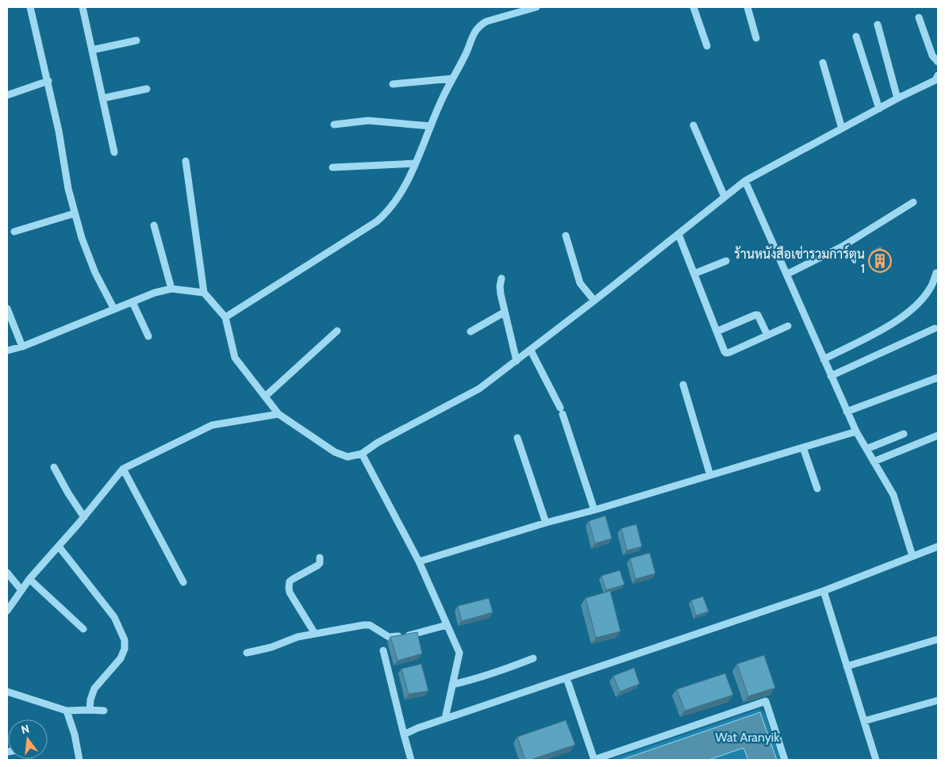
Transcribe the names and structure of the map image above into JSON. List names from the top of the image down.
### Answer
{
  "parks": ["Wat Aranyik"],
  "places": {
    "building": ["ร้านหนังสือเช่ารวมการ์ตูน 1"]
  },
  "north": "top"
}
